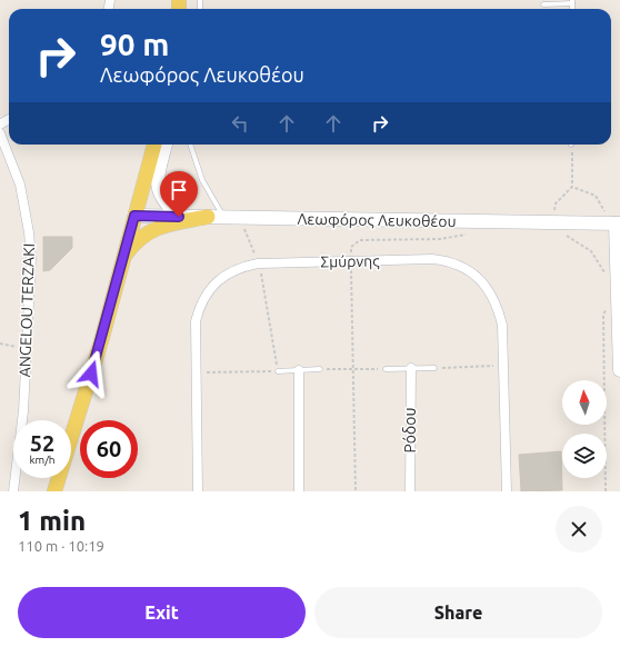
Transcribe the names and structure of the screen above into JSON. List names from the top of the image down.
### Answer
{
  "streets": {
    "main road": ["Λεωφόρος Λευκοθέου"],
    "street": ["Σμύρνης", "ANGELOU TERZAKI", "Ρόδου"]
  },
  "north": "top",
  "page": {
    "turn": ["90 m", "Λεωφόρος Λευκοθέου"],
    "speed": "52 km/h",
    "limit": "60",
    "heading": ["1 min", "110 m · 10:19"],
    "buttons": ["Exit", "Share"]
  }
}
